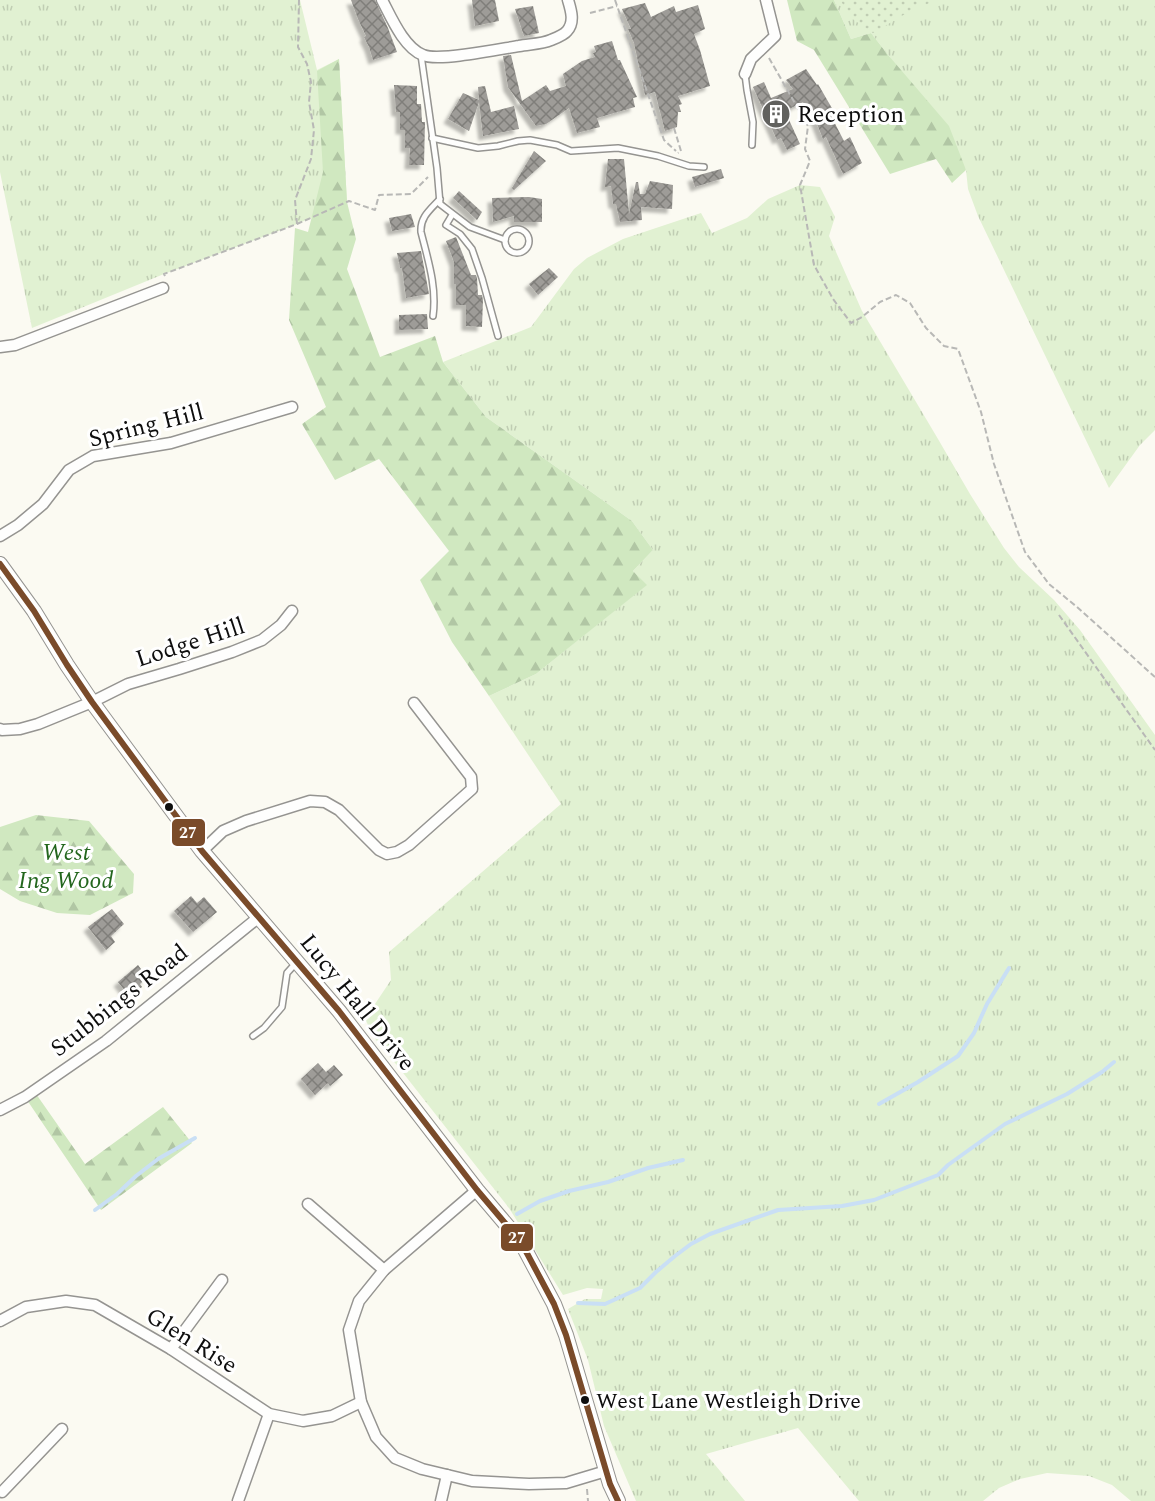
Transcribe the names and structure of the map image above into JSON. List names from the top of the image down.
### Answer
{
  "streets": {
    "street": [
      "Spring Hill",
      "Lodge Hill",
      "Stubbings Road",
      "Lucy Hall Drive",
      "Glen Rise"
    ]
  },
  "crossings": [
    ["Lodge Hill", "Lucy Hall Drive"],
    ["Stubbings Road", "Lucy Hall Drive"]
  ],
  "parks": ["West Ing Wood"],
  "places": {
    "building": ["Reception"],
    "other": ["West Lane Westleigh Drive"]
  },
  "lines": ["transit line 27"]
}
